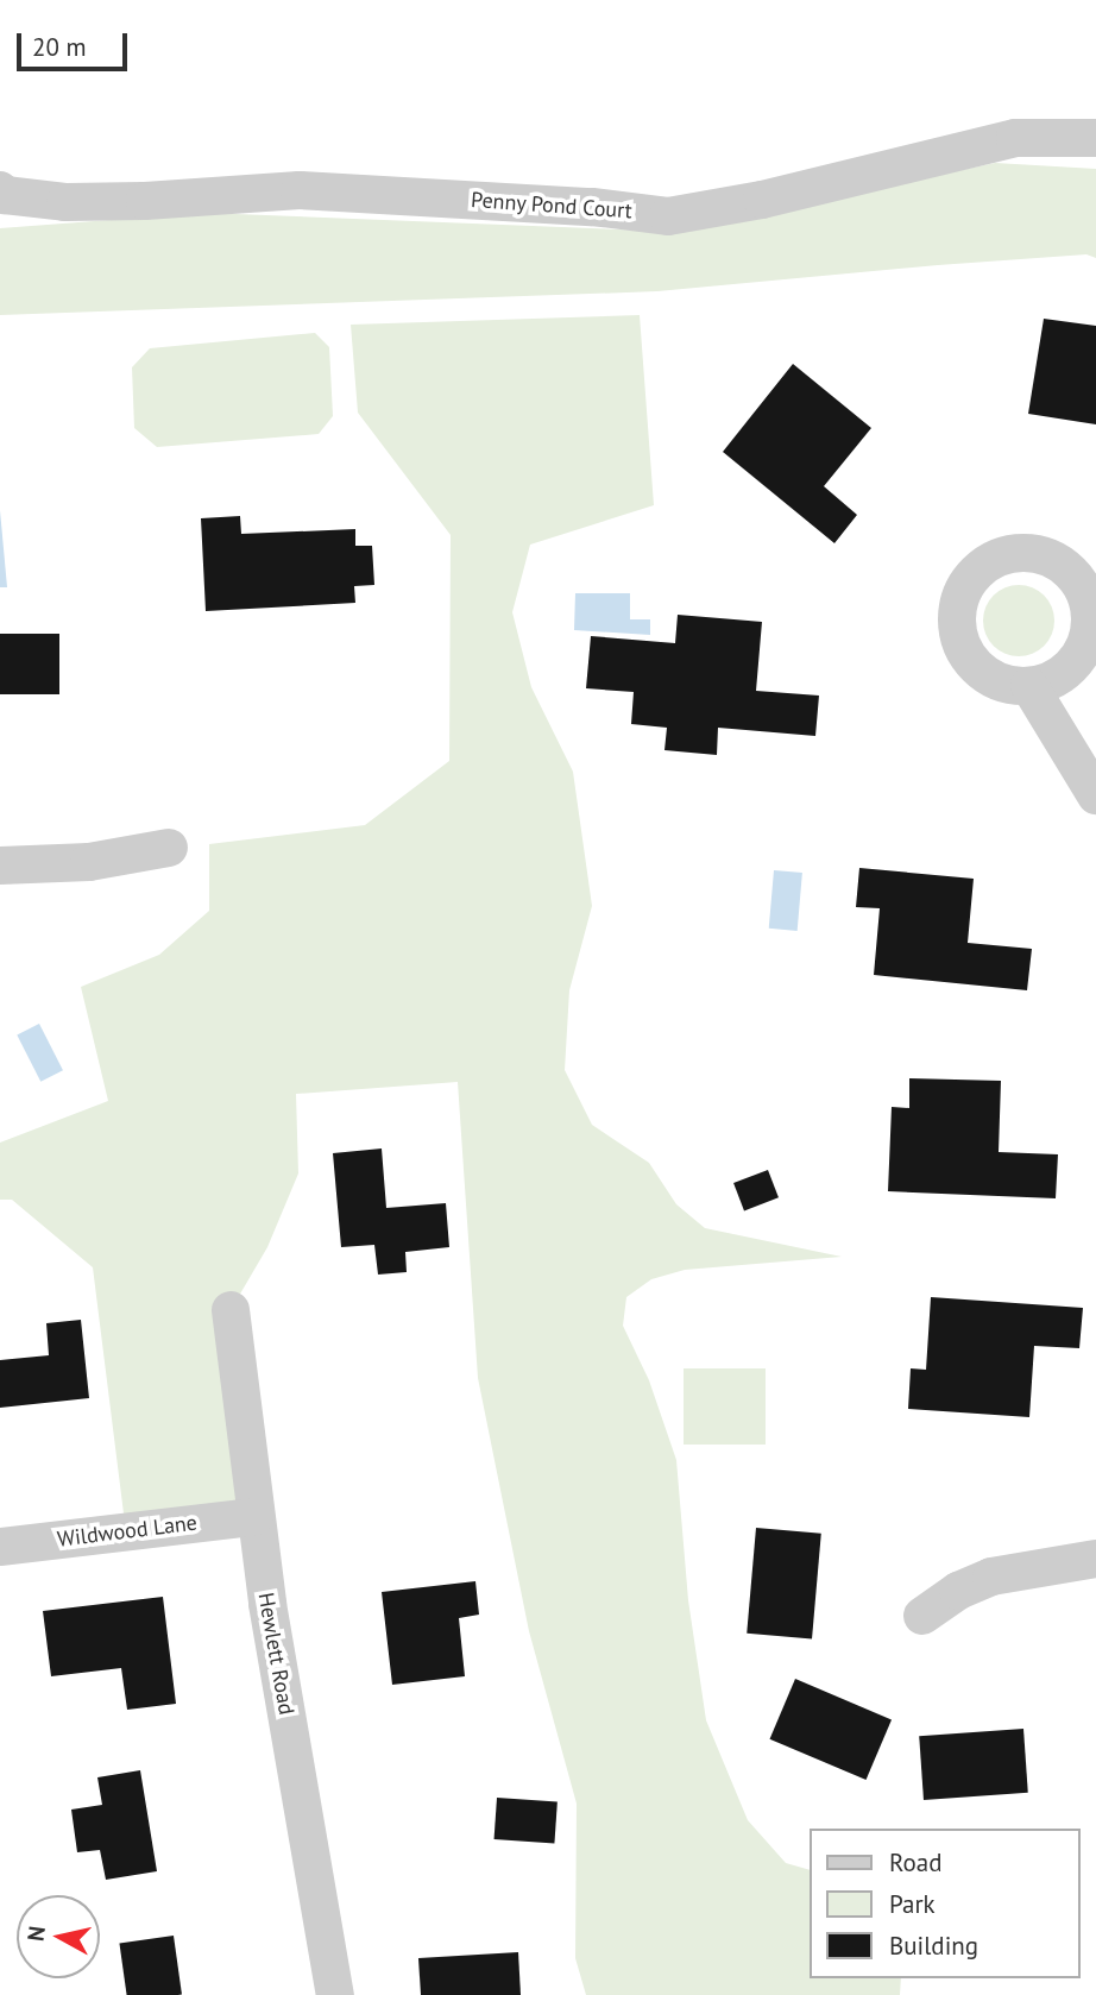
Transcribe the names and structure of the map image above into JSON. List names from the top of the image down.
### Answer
{
  "streets": {
    "street": ["Penny Pond Court", "Wildwood Lane", "Hewlett Road"]
  },
  "crossings": [
    ["Wildwood Lane", "Hewlett Road"]
  ],
  "legend": ["Road", "Park", "Building"],
  "scale_bar": "20 m",
  "north": "left"
}
